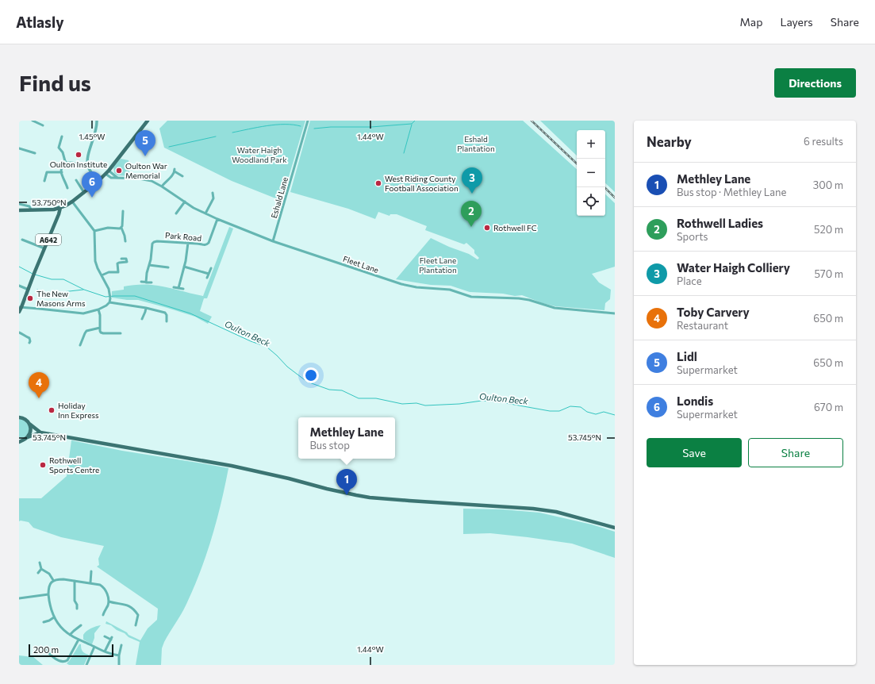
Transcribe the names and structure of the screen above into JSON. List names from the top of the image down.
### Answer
{
  "streets": {
    "main road": ["A642"],
    "street": ["Eshald Lane", "Park Road", "Fleet Lane"]
  },
  "crossings": [
    ["Eshald Lane", "Fleet Lane"],
    ["Park Road", "Fleet Lane"]
  ],
  "water": ["Oulton Beck"],
  "parks": ["Eshald Plantation", "Water Haigh Woodland Park", "Fleet Lane Plantation"],
  "places": [
    "Oulton Institute",
    "Oulton War Memorial",
    "West Riding County Football Association",
    "Rothwell FC",
    "The New Masons Arms",
    "Holiday Inn Express",
    "Rothwell Sports Centre"
  ],
  "scale_bar": "200 m",
  "page": {
    "header": "Atlasly",
    "nav": ["Map", "Layers", "Share"],
    "buttons": [
      "Directions",
      ["Save", "Share"]
    ],
    "title": "Find us",
    "heading": ["Nearby", "6 results"],
    "map_buttons": ["+", "−"],
    "pins": [
      "5",
      "3",
      "6",
      "2",
      "4",
      "1"
    ],
    "list": [
      {
        "mark": "1",
        "name": "Methley Lane",
        "note": "Bus stop · Methley Lane",
        "value": "300 m"
      },
      {
        "mark": "2",
        "name": "Rothwell Ladies",
        "note": "Sports",
        "value": "520 m"
      },
      {
        "mark": "3",
        "name": "Water Haigh Colliery",
        "note": "Place",
        "value": "570 m"
      },
      {
        "mark": "4",
        "name": "Toby Carvery",
        "note": "Restaurant",
        "value": "650 m"
      },
      {
        "mark": "5",
        "name": "Lidl",
        "note": "Supermarket",
        "value": "650 m"
      },
      {
        "mark": "6",
        "name": "Londis",
        "note": "Supermarket",
        "value": "670 m"
      }
    ],
    "popup": ["Methley Lane", "Bus stop"],
    "scale": "200 m"
  },
  "coordinates": [
    "1.45°W",
    "1.44°W",
    "53.750°N",
    "53.745°N"
  ]
}
